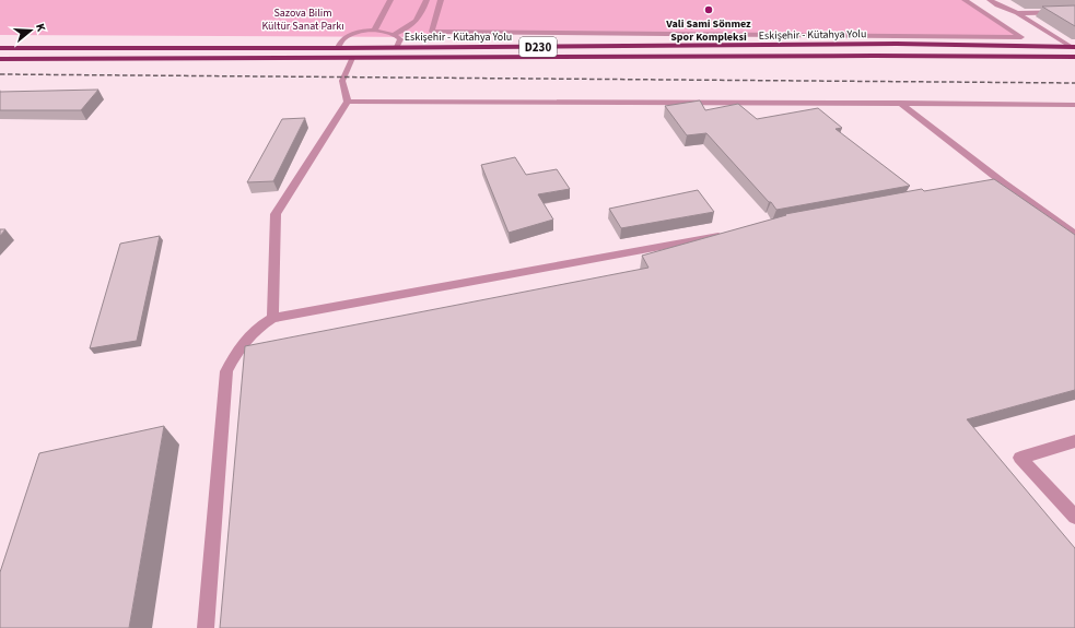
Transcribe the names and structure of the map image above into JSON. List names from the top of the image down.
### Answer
{
  "streets": {
    "highway": ["Eskişehir - Kütahya Yolu", "D230"]
  },
  "parks": ["Sazova Bilim Kültür Sanat Parkı"],
  "places": ["Vali Sami Sönmez Spor Kompleksi"],
  "north": "right"
}
